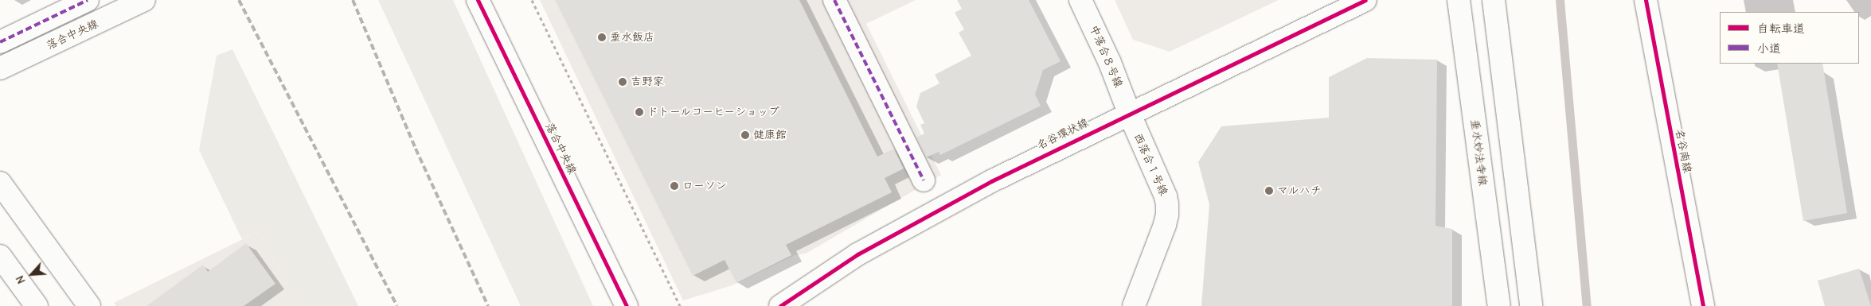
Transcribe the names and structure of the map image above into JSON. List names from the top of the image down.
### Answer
{
  "streets": {
    "street": [
      "落合中央線",
      "中落合８号線",
      "名谷環状線",
      "名谷南線",
      "垂水妙法寺線",
      "西落合１号線"
    ]
  },
  "crossings": [
    ["中落合８号線", "名谷環状線"],
    ["中落合８号線", "西落合１号線"],
    ["名谷環状線", "西落合１号線"]
  ],
  "places": [
    "垂水飯店",
    "吉野家",
    "ドトールコーヒーショップ",
    "健康館",
    "ローソン",
    "マルハチ"
  ],
  "legend": ["自転車道", "小道"],
  "north": "bottom left"
}
